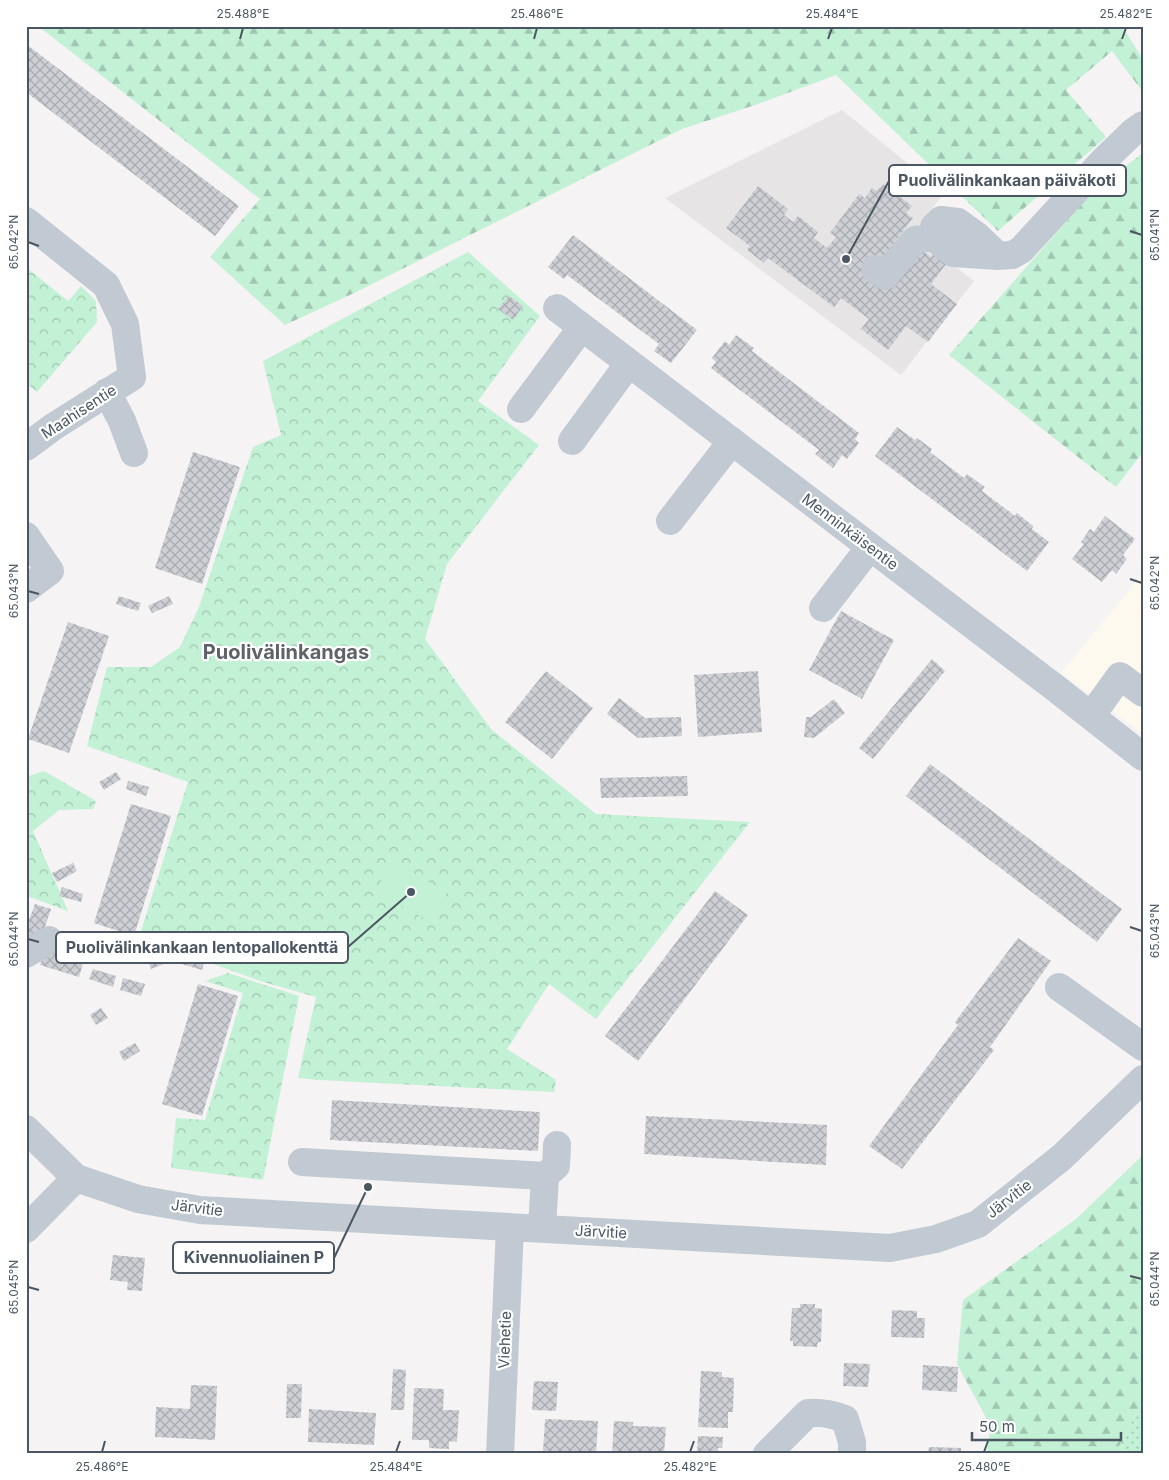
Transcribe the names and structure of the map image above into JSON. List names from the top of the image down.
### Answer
{
  "streets": {
    "street": [
      "Maahisentie",
      "Menninkäisentie",
      "Järvitie",
      "Viehetie"
    ]
  },
  "crossings": [
    ["Järvitie", "Viehetie"]
  ],
  "districts": ["Puolivälinkangas"],
  "places": ["Puolivälinkankaan päiväkoti", "Puolivälinkankaan lentopallokenttä", "Kivennuoliainen P"],
  "scale_bar": "50 m",
  "coordinates": [
    "25.488°E",
    "25.486°E",
    "25.484°E",
    "25.482°E",
    "65.041°N",
    "65.042°N",
    "65.043°N",
    "65.044°N",
    "65.045°N",
    "25.480°E"
  ]
}
